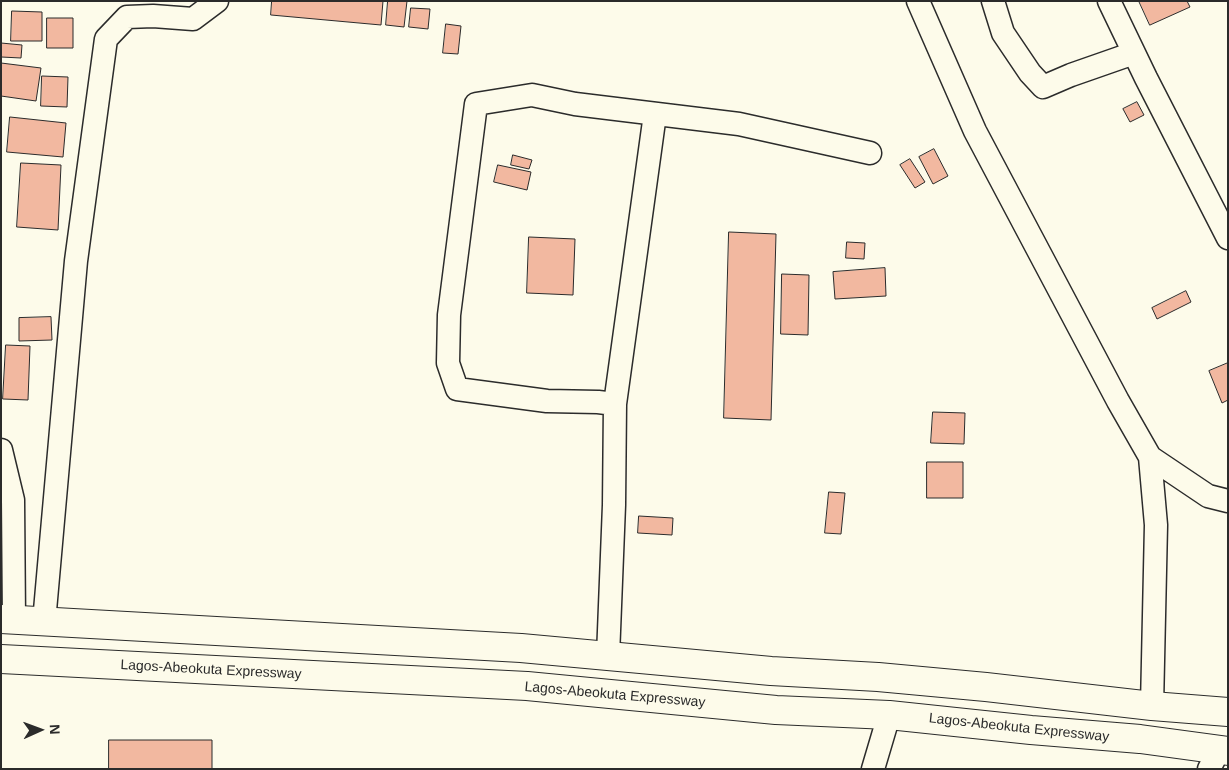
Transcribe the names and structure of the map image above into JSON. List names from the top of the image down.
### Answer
{
  "streets": {
    "highway": ["Lagos-Abeokuta Expressway"]
  },
  "north": "right"
}
